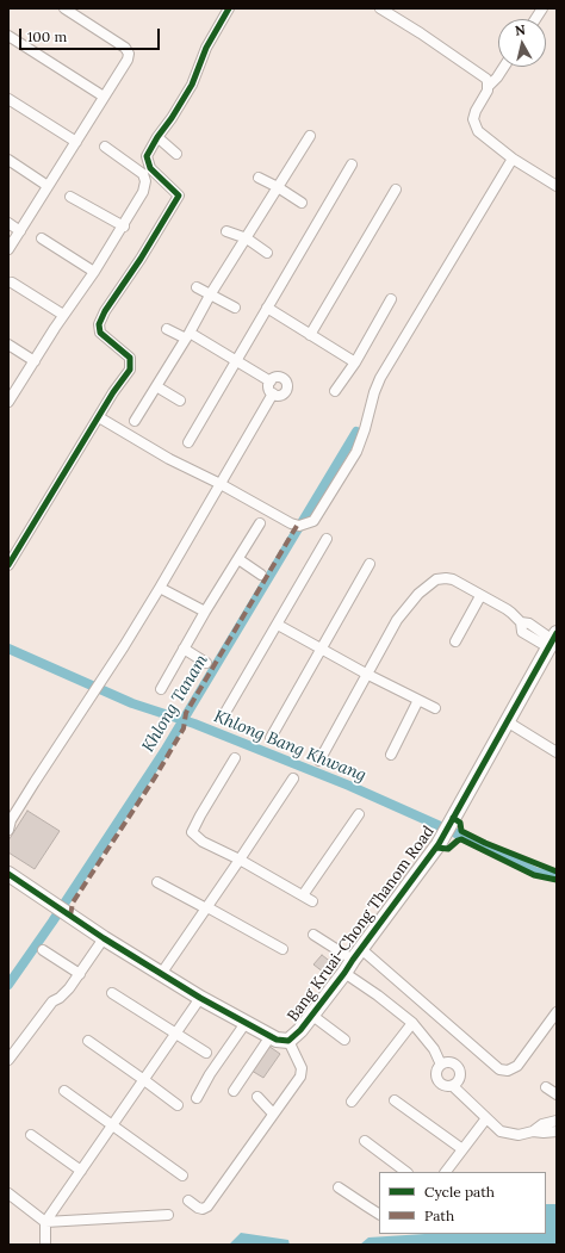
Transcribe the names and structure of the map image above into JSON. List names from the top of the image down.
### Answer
{
  "streets": {
    "street": ["Bang Kruai-Chong Thanom Road"]
  },
  "water": ["Khlong Tanam", "Khlong Bang Khwang"],
  "legend": ["Cycle path", "Path"],
  "scale_bar": "100 m",
  "north": "top"
}
